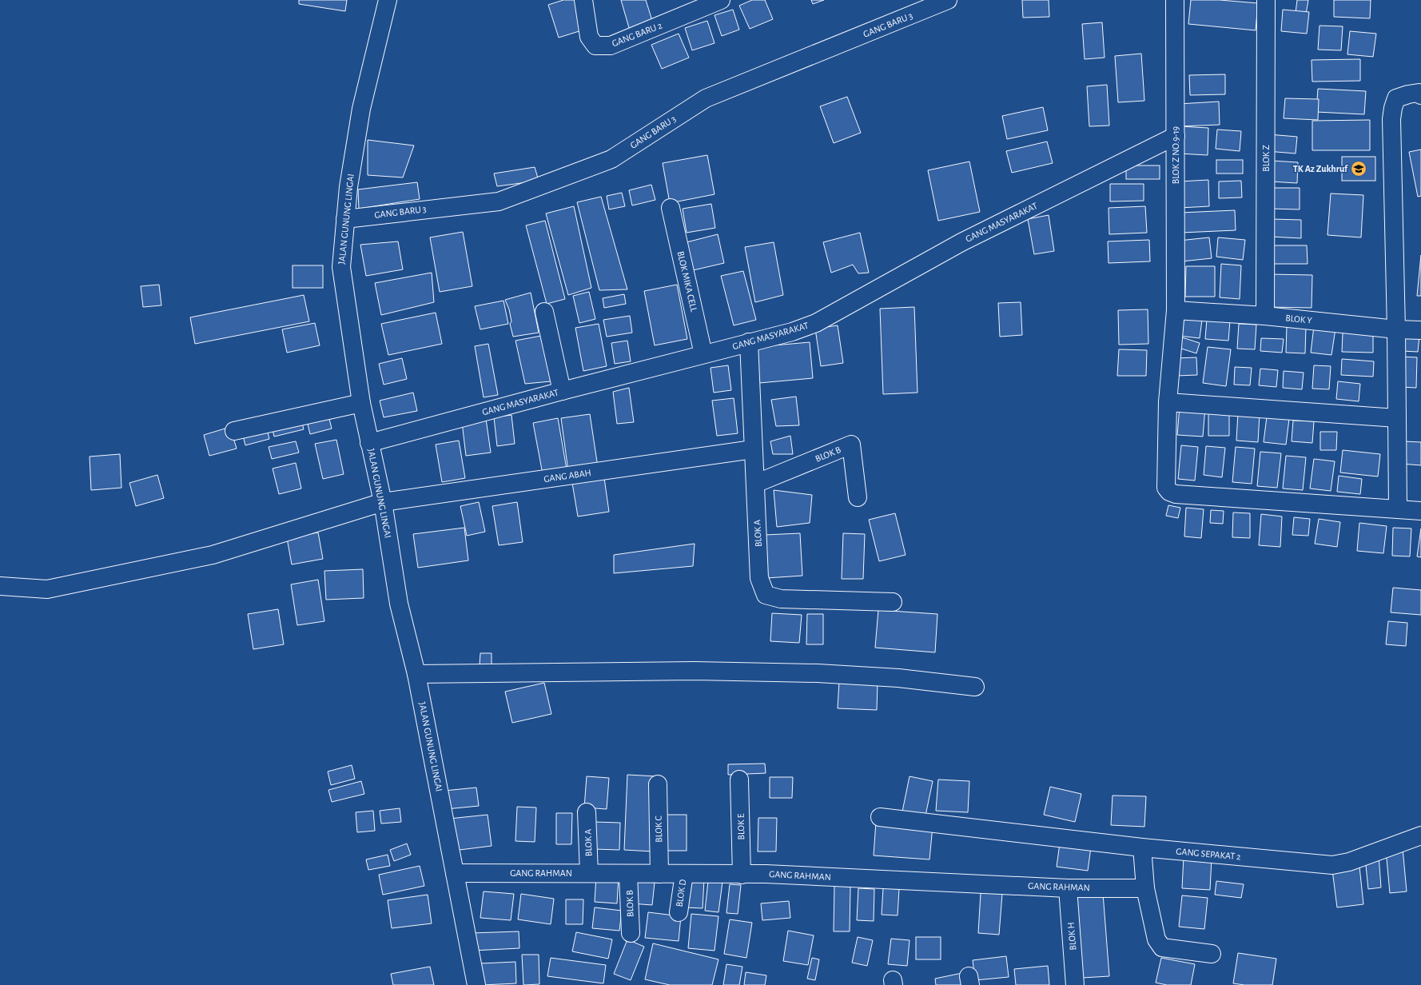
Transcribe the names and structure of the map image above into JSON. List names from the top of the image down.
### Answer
{
  "streets": {
    "street": [
      "GANG BARU 3",
      "GANG BARU 2",
      "BLOK Z NO.9-19",
      "BLOK Z",
      "JALAN GUNUNG LINGAI",
      "GANG MASYARAKAT",
      "BLOK MIKA CELL",
      "BLOK Y",
      "BLOK B",
      "GANG ABAH",
      "BLOK A",
      "BLOK E",
      "BLOK C",
      "GANG SEPAKAT 2",
      "GANG RAHMAN",
      "BLOK D",
      "BLOK H"
    ]
  },
  "crossings": [
    ["GANG BARU 3", "JALAN GUNUNG LINGAI"],
    ["BLOK Z NO.9-19", "GANG MASYARAKAT"],
    ["BLOK Z NO.9-19", "BLOK Y"],
    ["BLOK Z", "BLOK Y"],
    ["JALAN GUNUNG LINGAI", "GANG MASYARAKAT"],
    ["JALAN GUNUNG LINGAI", "GANG ABAH"],
    ["JALAN GUNUNG LINGAI", "GANG RAHMAN"],
    ["GANG MASYARAKAT", "BLOK MIKA CELL"],
    ["GANG MASYARAKAT", "BLOK A"],
    ["BLOK B", "BLOK A"],
    ["BLOK B", "GANG RAHMAN"],
    ["GANG ABAH", "BLOK A"],
    ["BLOK A", "GANG RAHMAN"],
    ["BLOK E", "GANG RAHMAN"],
    ["BLOK C", "GANG RAHMAN"],
    ["GANG RAHMAN", "BLOK D"],
    ["GANG RAHMAN", "BLOK H"]
  ],
  "places": {
    "school or university": ["TK Az Zukhruf"]
  }
}
